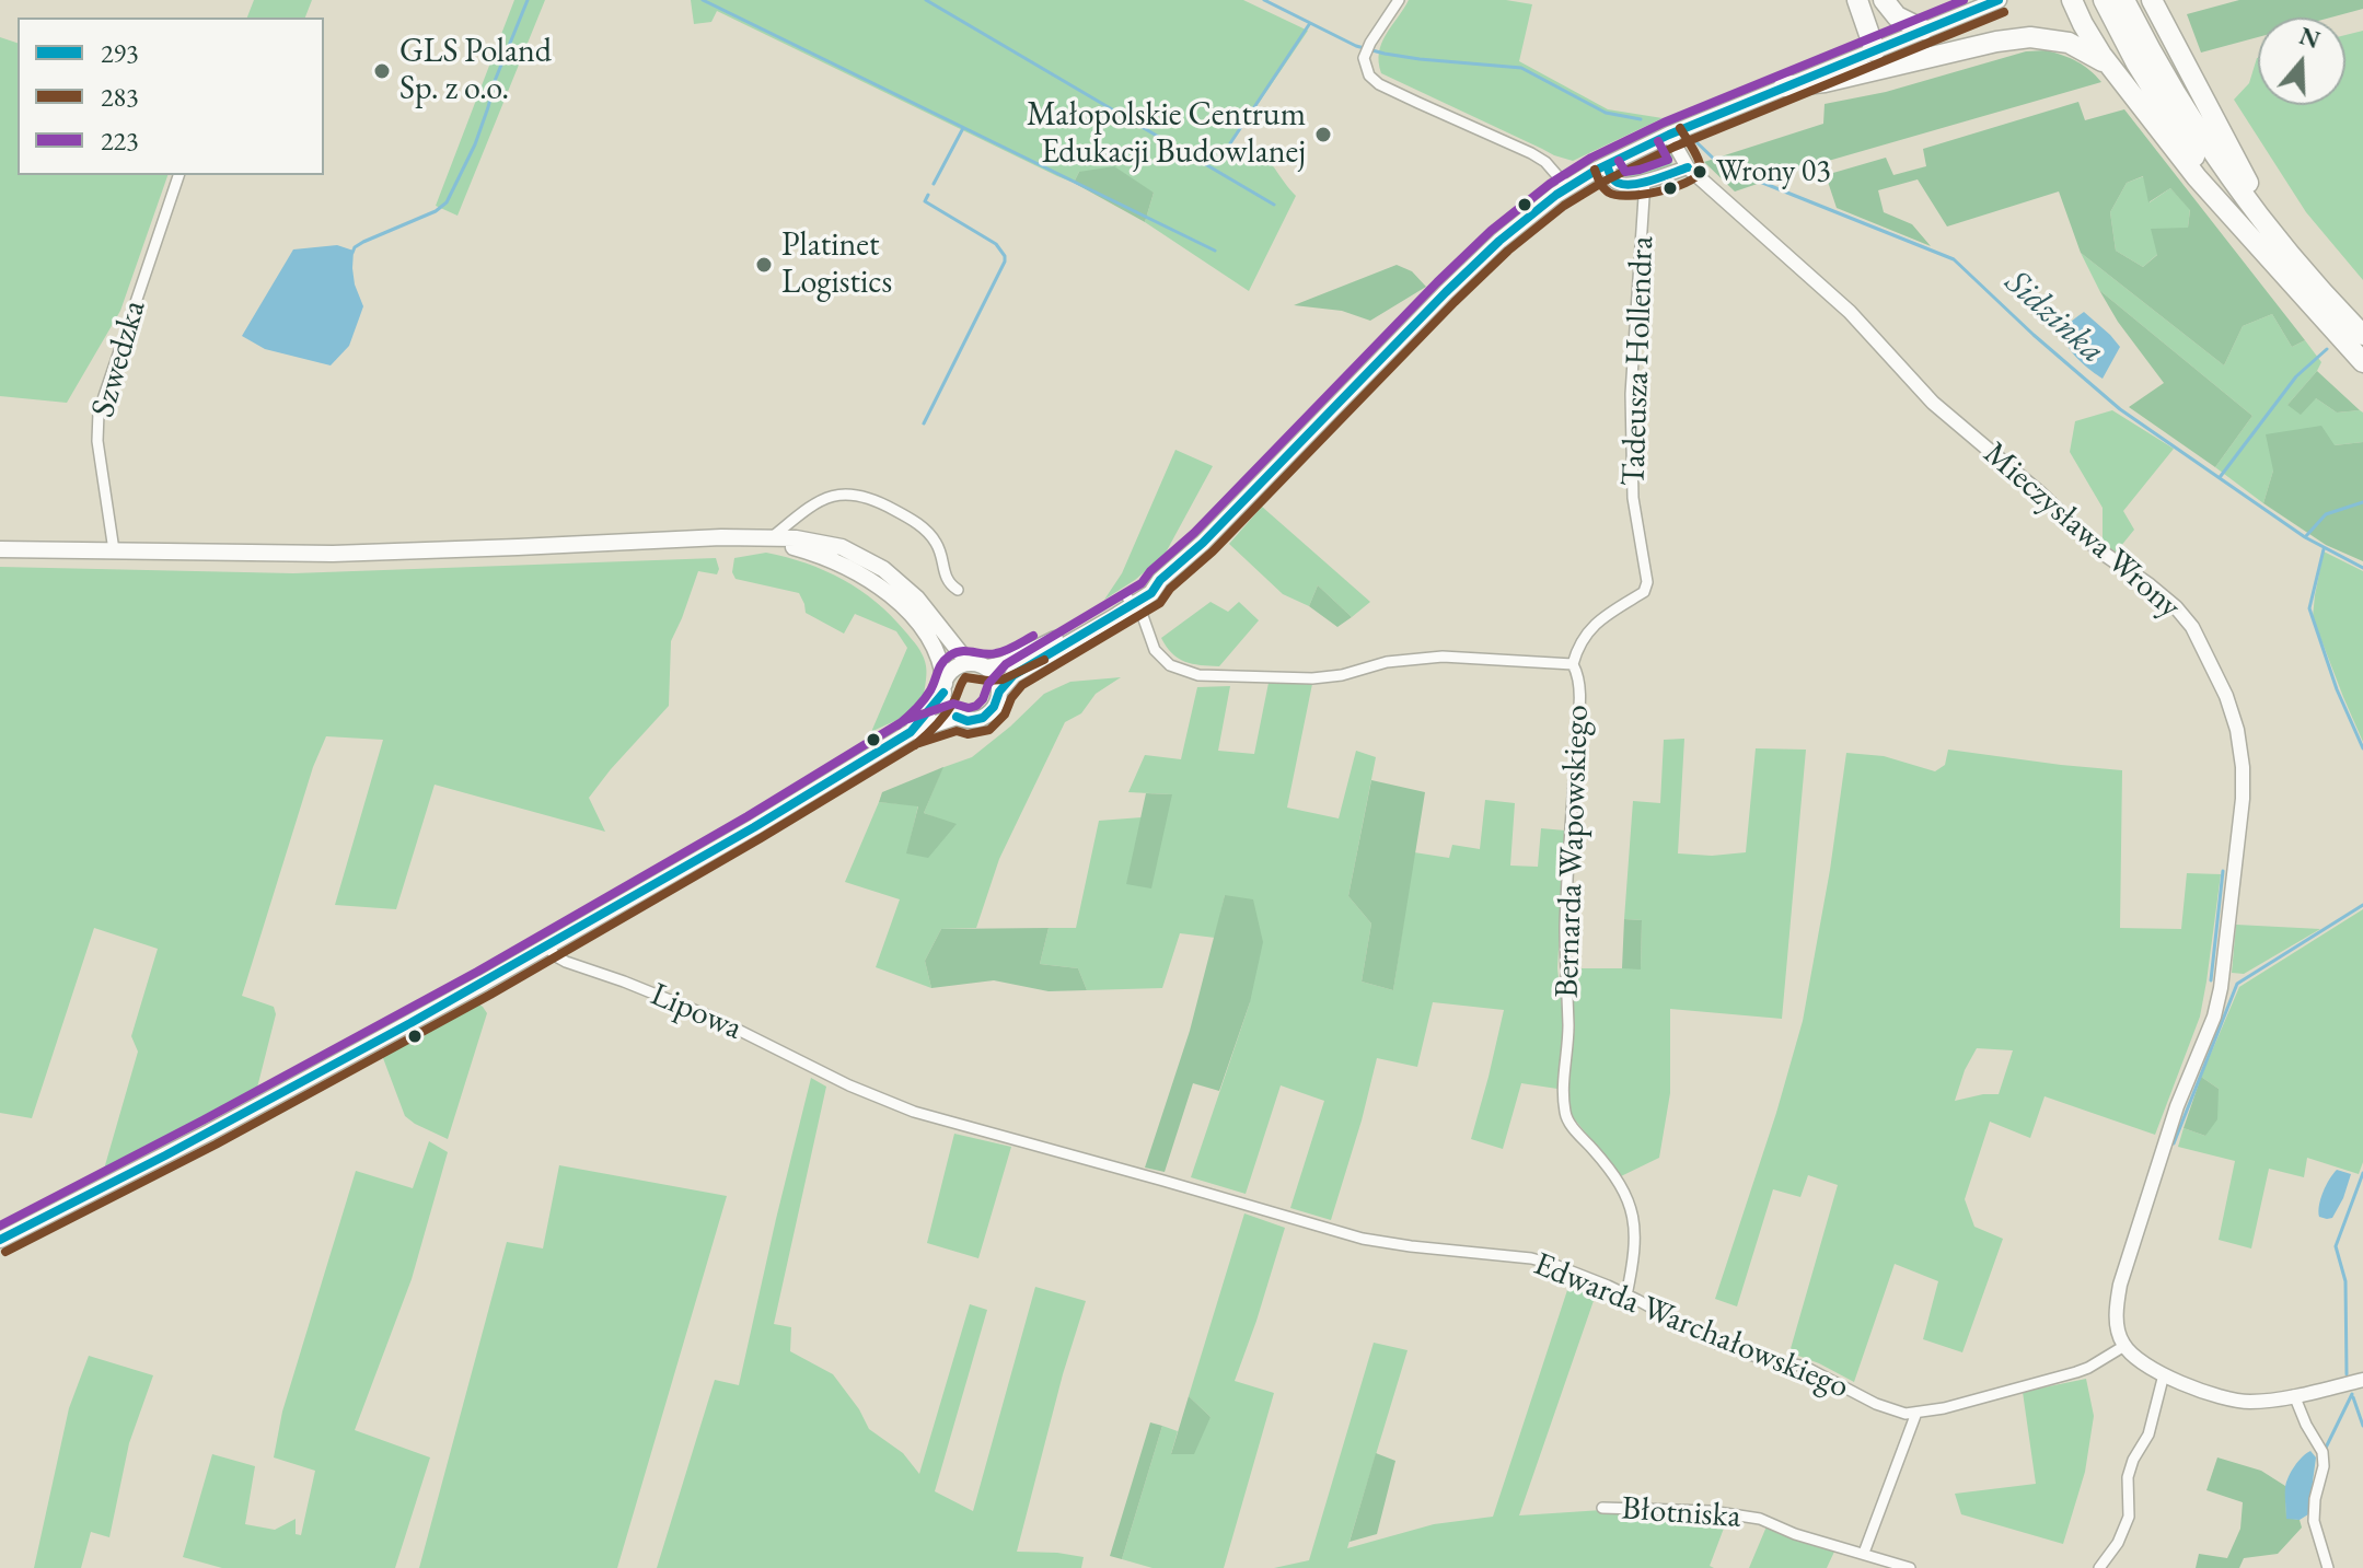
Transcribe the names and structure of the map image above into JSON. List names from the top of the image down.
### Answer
{
  "streets": {
    "street": [
      "Szwedzka",
      "Tadeusza Hollendra",
      "Mieczysława Wrony",
      "Bernarda Wapowskiego",
      "Lipowa",
      "Edwarda Warchałowskiego",
      "Błotniska"
    ]
  },
  "crossings": [
    ["Tadeusza Hollendra", "Bernarda Wapowskiego"],
    ["Mieczysława Wrony", "Edwarda Warchałowskiego"],
    ["Bernarda Wapowskiego", "Edwarda Warchałowskiego"],
    ["Lipowa", "Edwarda Warchałowskiego"]
  ],
  "water": ["Sidzinka"],
  "places": [
    "GLS Poland Sp. z o.o.",
    "Małopolskie Centrum Edukacji Budowlanej",
    "Wrony 03",
    "Platinet Logistics"
  ],
  "lines": ["transit line 293", "transit line 223", "transit line 283"],
  "legend": ["293", "283", "223"],
  "north": "top"
}
